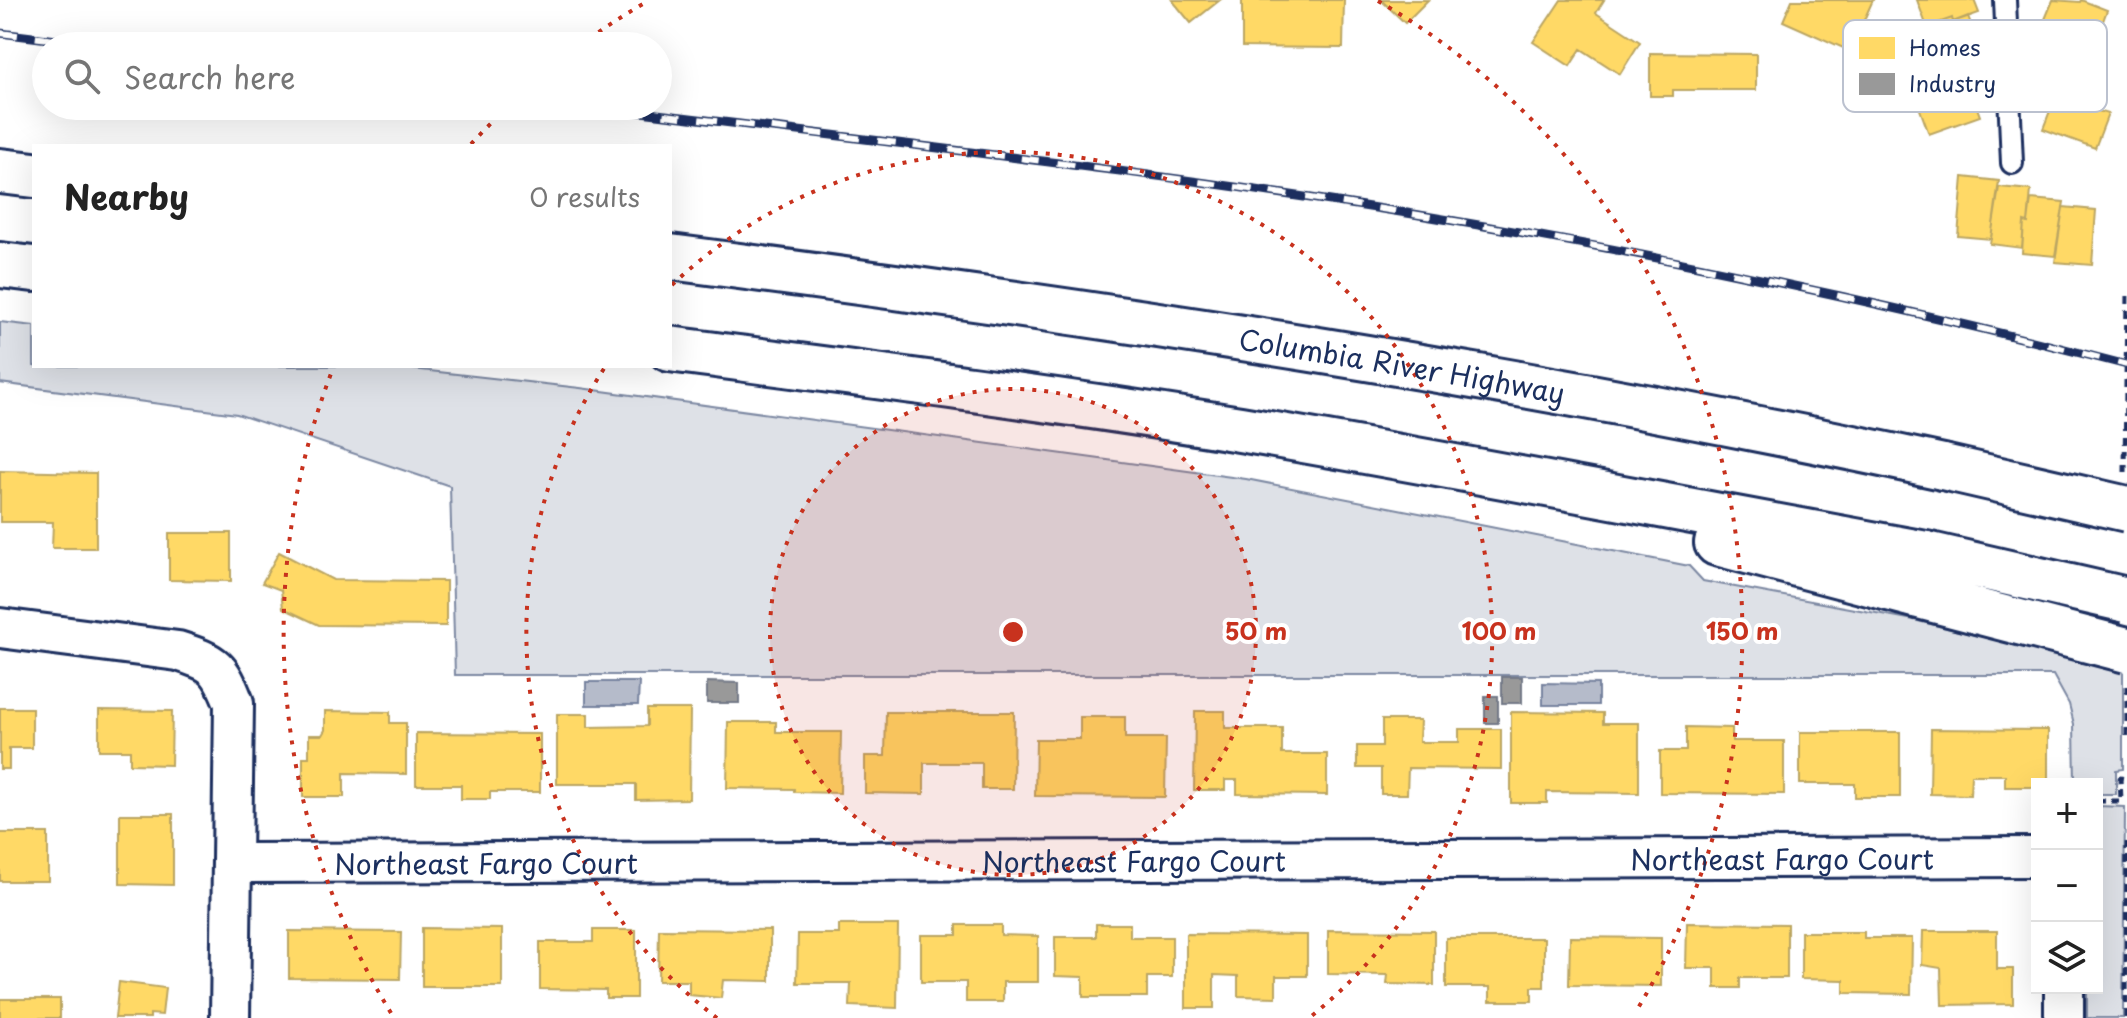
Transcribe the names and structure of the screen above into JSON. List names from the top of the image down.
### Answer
{
  "streets": {
    "highway": ["Columbia River Highway"],
    "street": ["Northeast Fargo Court"]
  },
  "legend": ["Homes", "Industry"],
  "page": {
    "search": "Search here",
    "heading": ["Nearby", "0 results"],
    "map_buttons": ["+", "−"]
  },
  "rings": ["50 m", "100 m", "150 m"]
}
